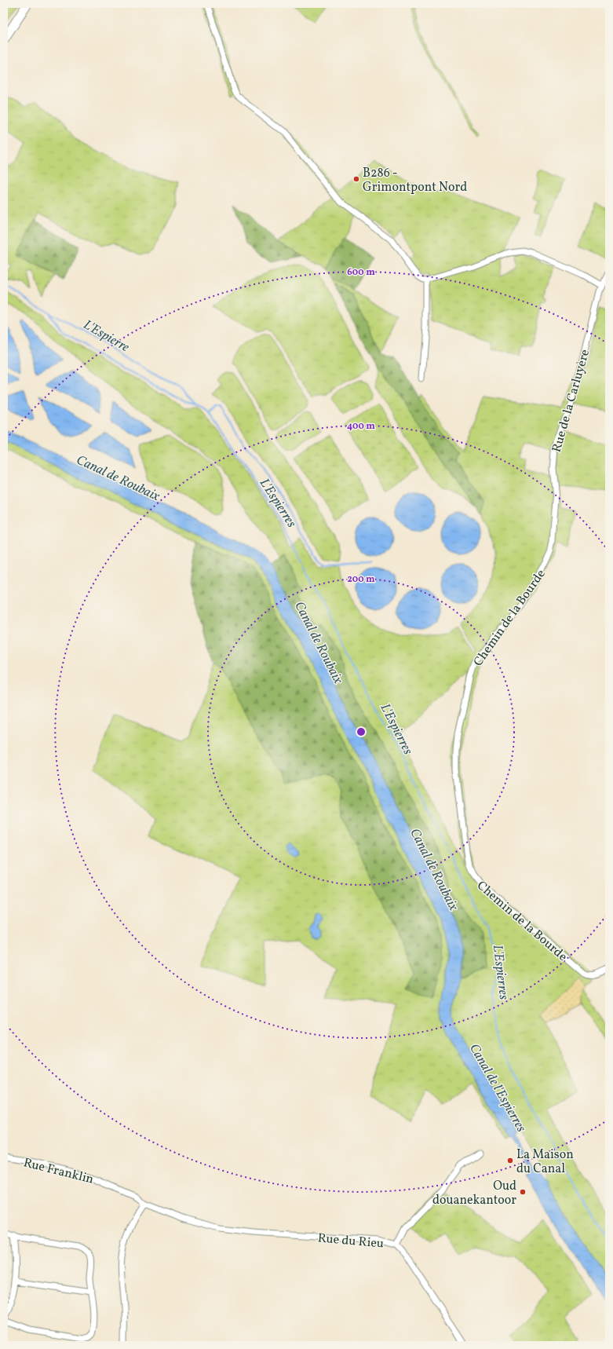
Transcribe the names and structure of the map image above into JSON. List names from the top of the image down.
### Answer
{
  "streets": {
    "street": [
      "Rue de la Carluyère",
      "Chemin de la Bourde",
      "Rue Franklin",
      "Rue du Rieu"
    ]
  },
  "crossings": [
    ["Rue de la Carluyère", "Chemin de la Bourde"],
    ["Rue Franklin", "Rue du Rieu"]
  ],
  "water": [
    "L'Espierre",
    "Canal de Roubaix",
    "L'Espierres",
    "Canal de l'Espierres"
  ],
  "places": ["B286 - Grimontpont Nord", "La Maison du Canal", "Oud douanekantoor"],
  "rings": ["600 m", "400 m", "200 m"]
}
